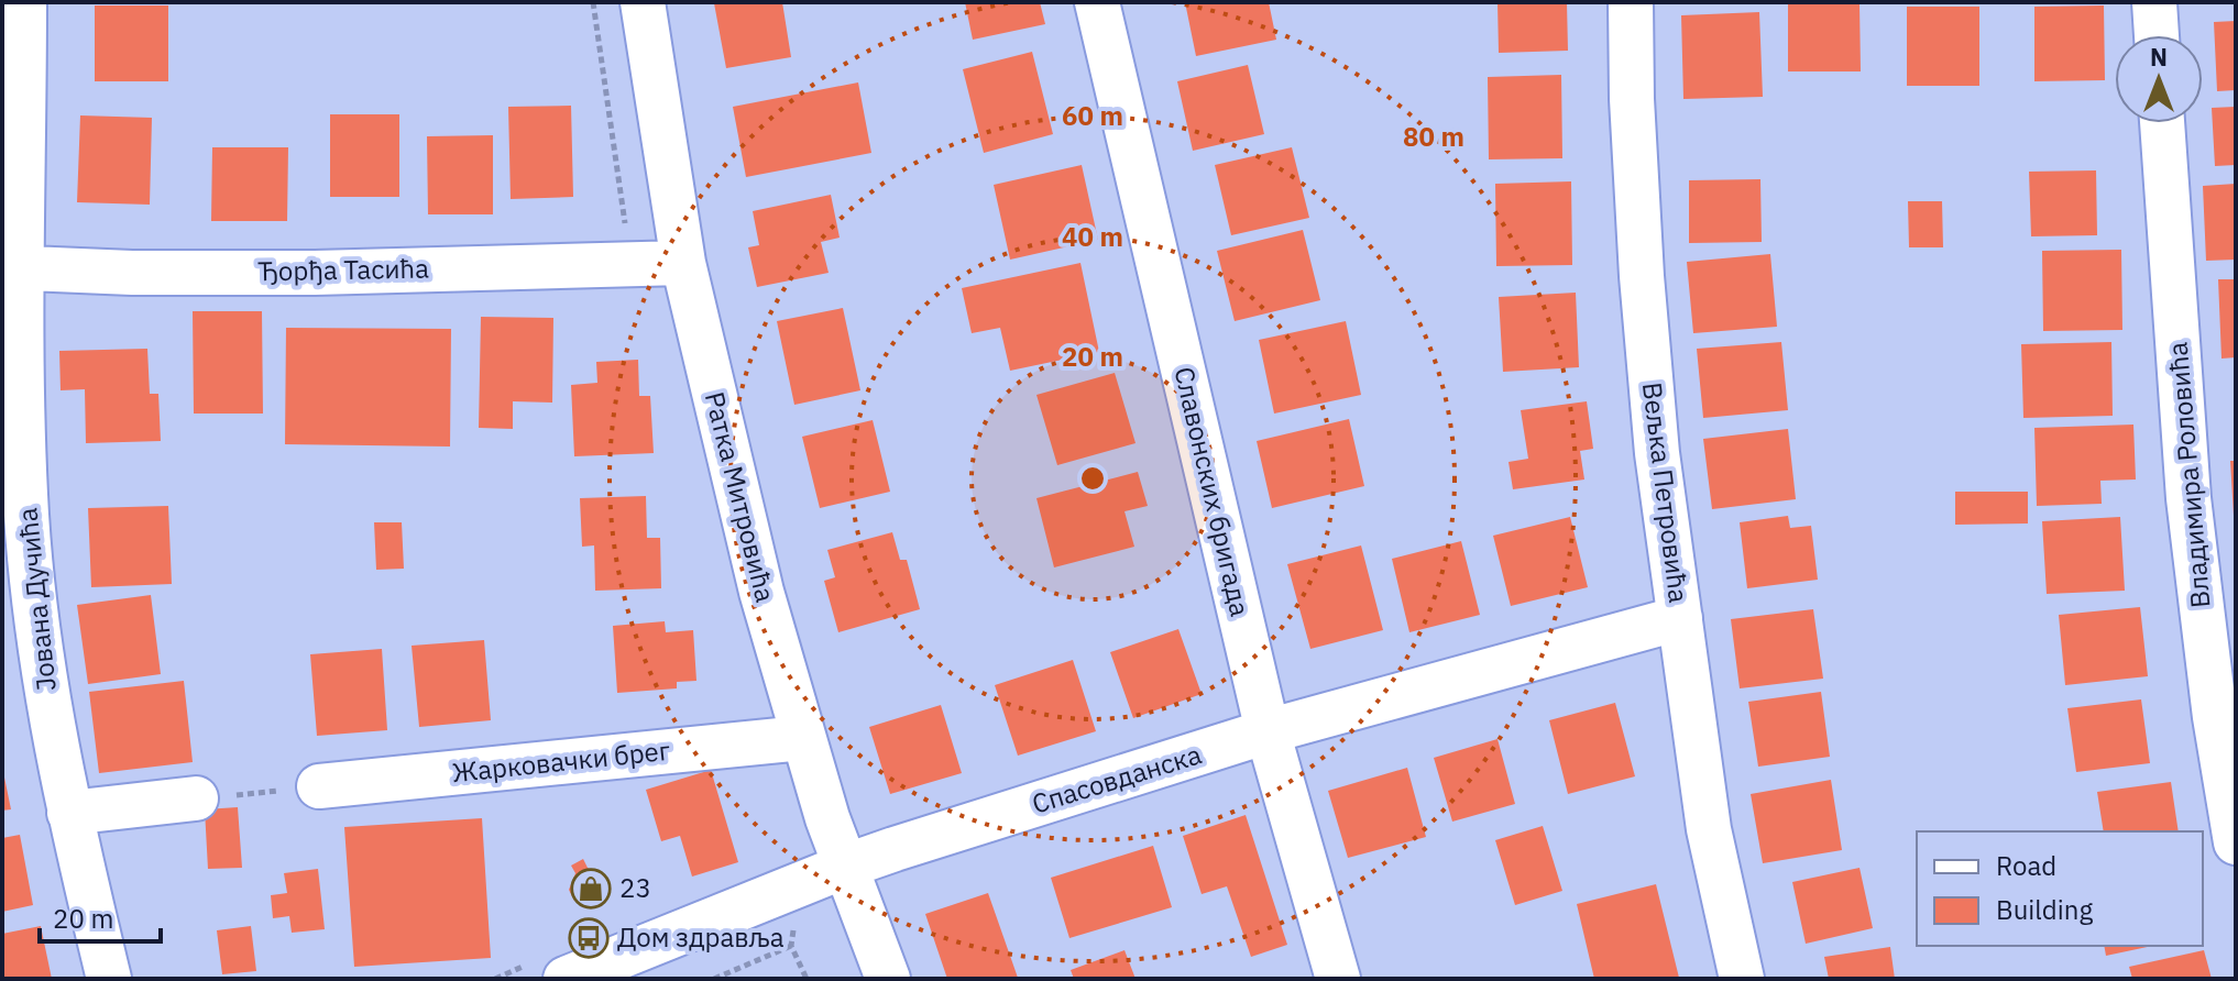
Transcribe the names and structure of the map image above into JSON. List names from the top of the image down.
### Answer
{
  "streets": {
    "street": [
      "Ђорђа Тасића",
      "Владимира Роловића",
      "Славонских бригада",
      "Вељка Петровића",
      "Ратка Митровића",
      "Јована Дучића",
      "Жарковачки брег",
      "Спасовданска"
    ]
  },
  "crossings": [
    ["Ђорђа Тасића", "Ратка Митровића"],
    ["Ђорђа Тасића", "Јована Дучића"],
    ["Славонских бригада", "Спасовданска"],
    ["Вељка Петровића", "Спасовданска"],
    ["Ратка Митровића", "Жарковачки брег"],
    ["Ратка Митровића", "Спасовданска"]
  ],
  "places": {
    "shop": ["23"],
    "bus stop": ["Дом здравља"]
  },
  "legend": ["Road", "Building"],
  "scale_bar": "20 m",
  "north": "top",
  "rings": [
    "60 m",
    "80 m",
    "40 m",
    "20 m"
  ]
}
